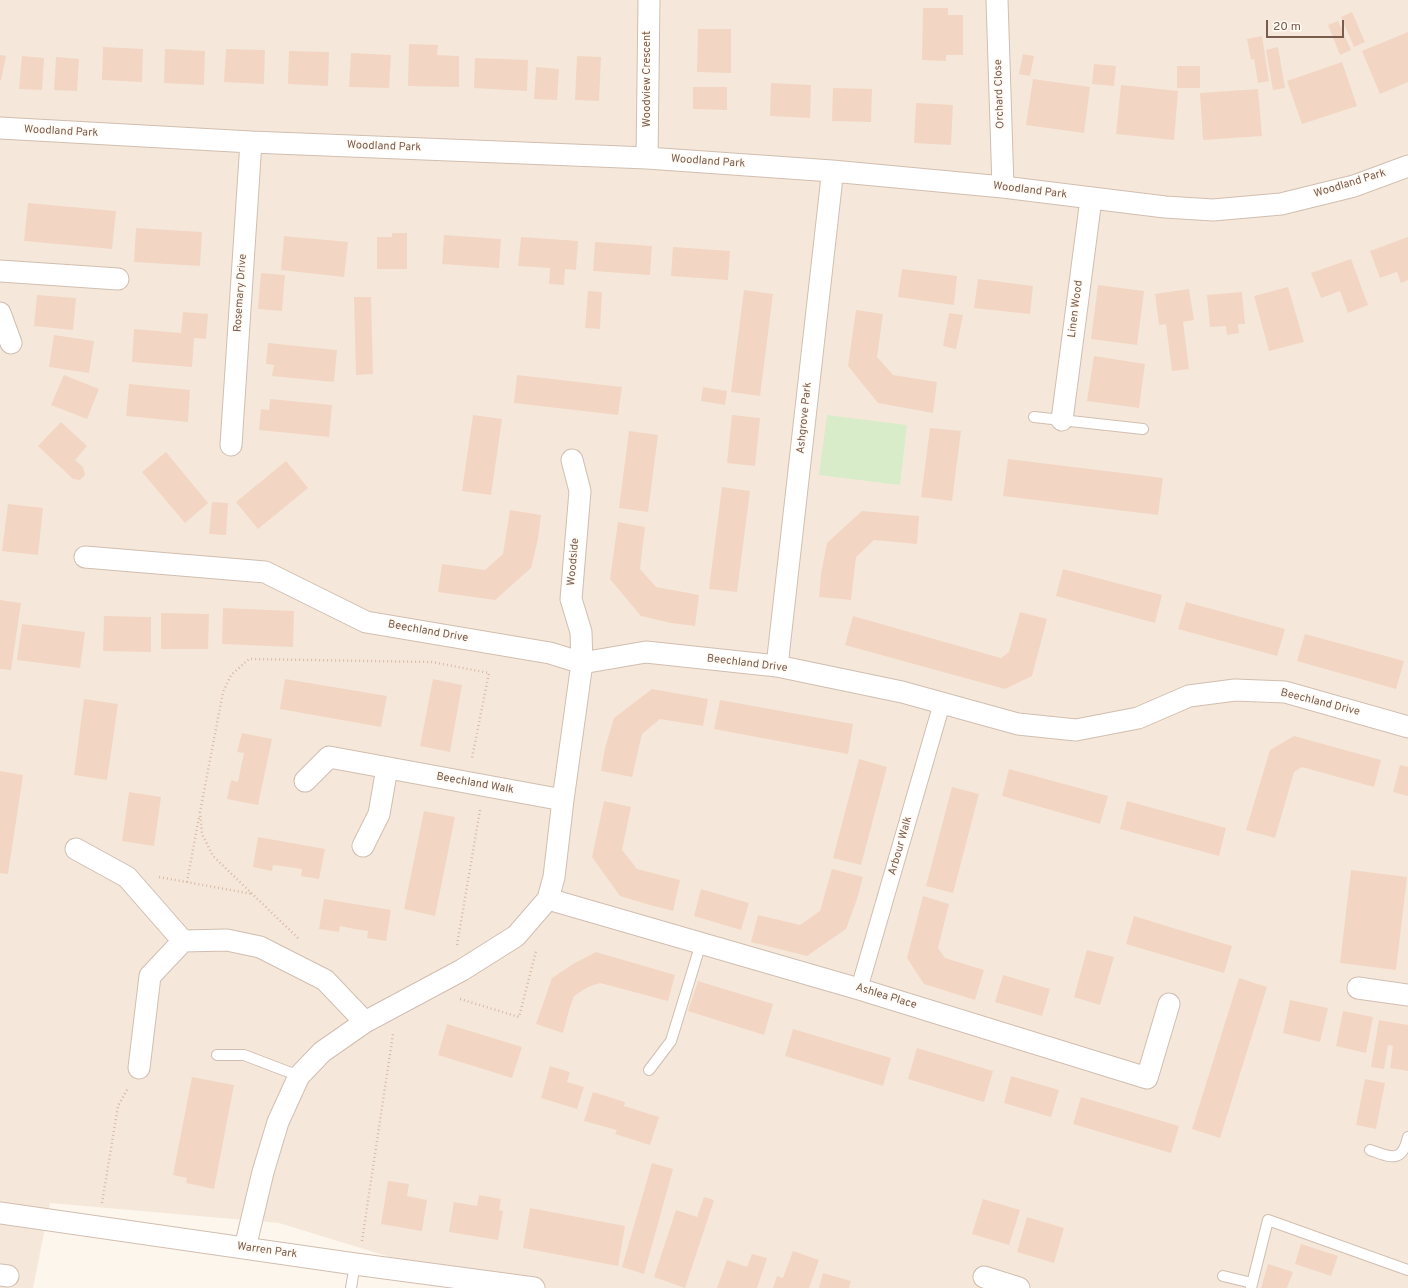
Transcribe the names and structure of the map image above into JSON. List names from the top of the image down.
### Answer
{
  "streets": {
    "street": [
      "Woodview Crescent",
      "Orchard Close",
      "Woodland Park",
      "Rosemary Drive",
      "Linen Wood",
      "Ashgrove Park",
      "Woodside",
      "Beechland Drive",
      "Beechland Walk",
      "Arbour Walk",
      "Ashlea Place",
      "Warren Park"
    ]
  },
  "crossings": [
    ["Woodview Crescent", "Woodland Park"],
    ["Orchard Close", "Woodland Park"],
    ["Woodland Park", "Rosemary Drive"],
    ["Woodland Park", "Linen Wood"],
    ["Woodland Park", "Ashgrove Park"],
    ["Ashgrove Park", "Beechland Drive"],
    ["Woodside", "Beechland Drive"],
    ["Woodside", "Beechland Walk"],
    ["Woodside", "Ashlea Place"],
    ["Beechland Drive", "Arbour Walk"],
    ["Arbour Walk", "Ashlea Place"]
  ],
  "scale_bar": "20 m"
}
